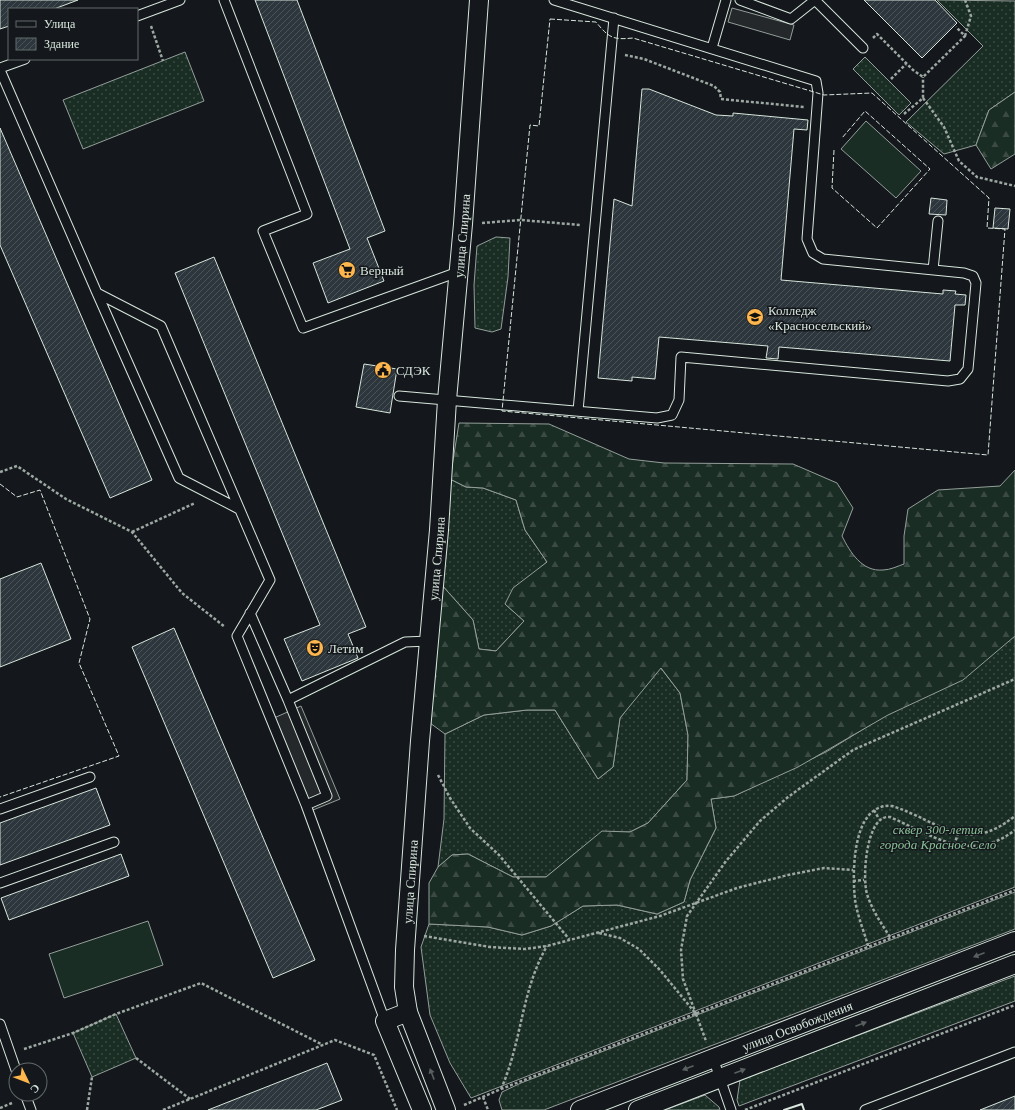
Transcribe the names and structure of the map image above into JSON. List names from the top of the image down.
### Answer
{
  "streets": {
    "street": ["улица Спирина", "улица Освобождения"]
  },
  "parks": ["сквер 300-летия города Красное Село"],
  "places": {
    "supermarket": ["Верный"],
    "school or university": ["Колледж «Красносельский»"],
    "public building": ["СДЭК"],
    "theatre": ["Летим"]
  },
  "legend": ["Улица", "Здание"],
  "north": "bottom right"
}
